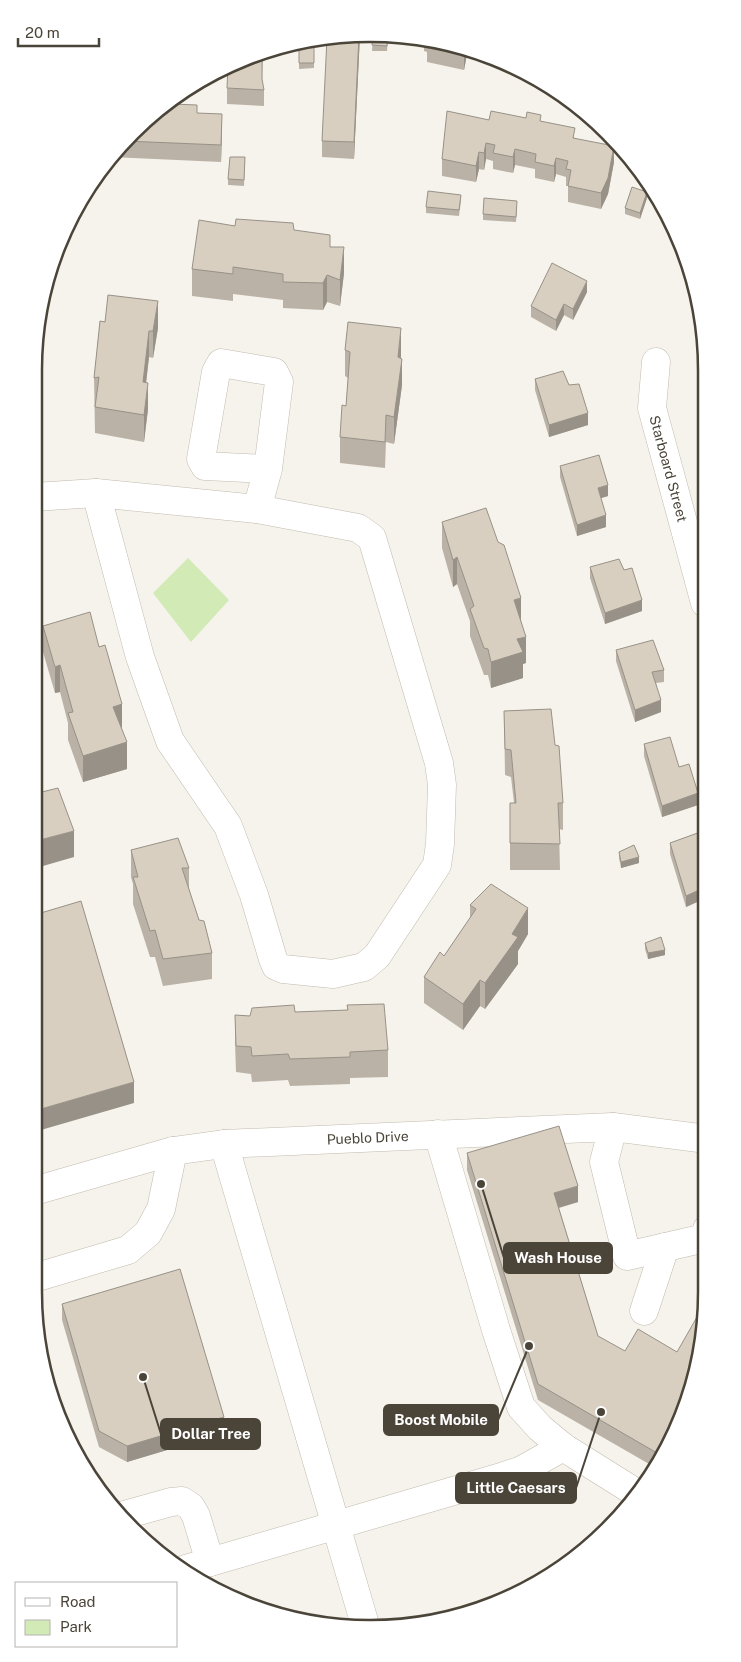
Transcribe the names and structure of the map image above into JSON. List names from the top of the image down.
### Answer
{
  "streets": {
    "street": ["Starboard Street", "Pueblo Drive"]
  },
  "places": [
    "Wash House",
    "Boost Mobile",
    "Dollar Tree",
    "Little Caesars"
  ],
  "legend": ["Road", "Park"],
  "scale_bar": "20 m"
}
